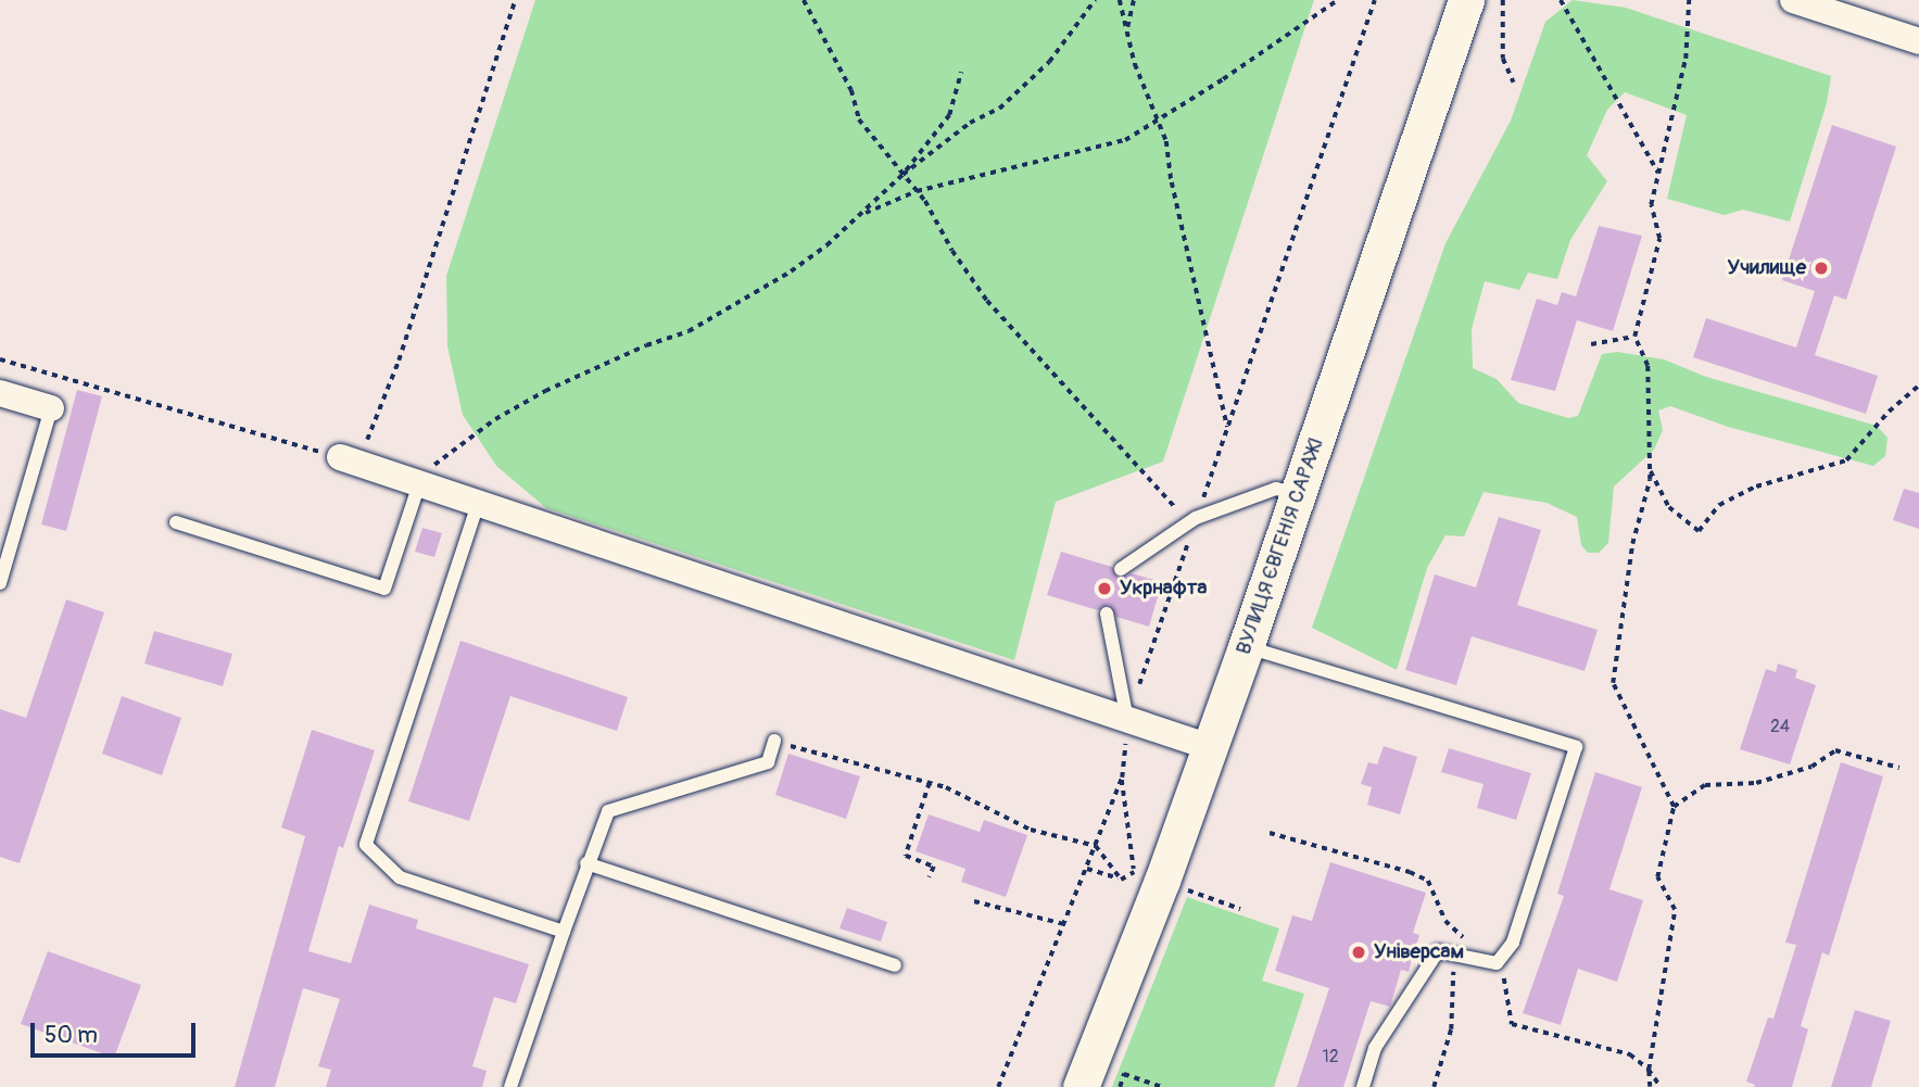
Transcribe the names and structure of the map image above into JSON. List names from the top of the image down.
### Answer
{
  "streets": {
    "main road": ["ВУЛИЦЯ ЄВГЕНІЯ САРАЖІ"]
  },
  "places": ["Училище", "Укрнафта", "Універсам"],
  "house_numbers": ["24", "12"],
  "scale_bar": "50 m"
}
